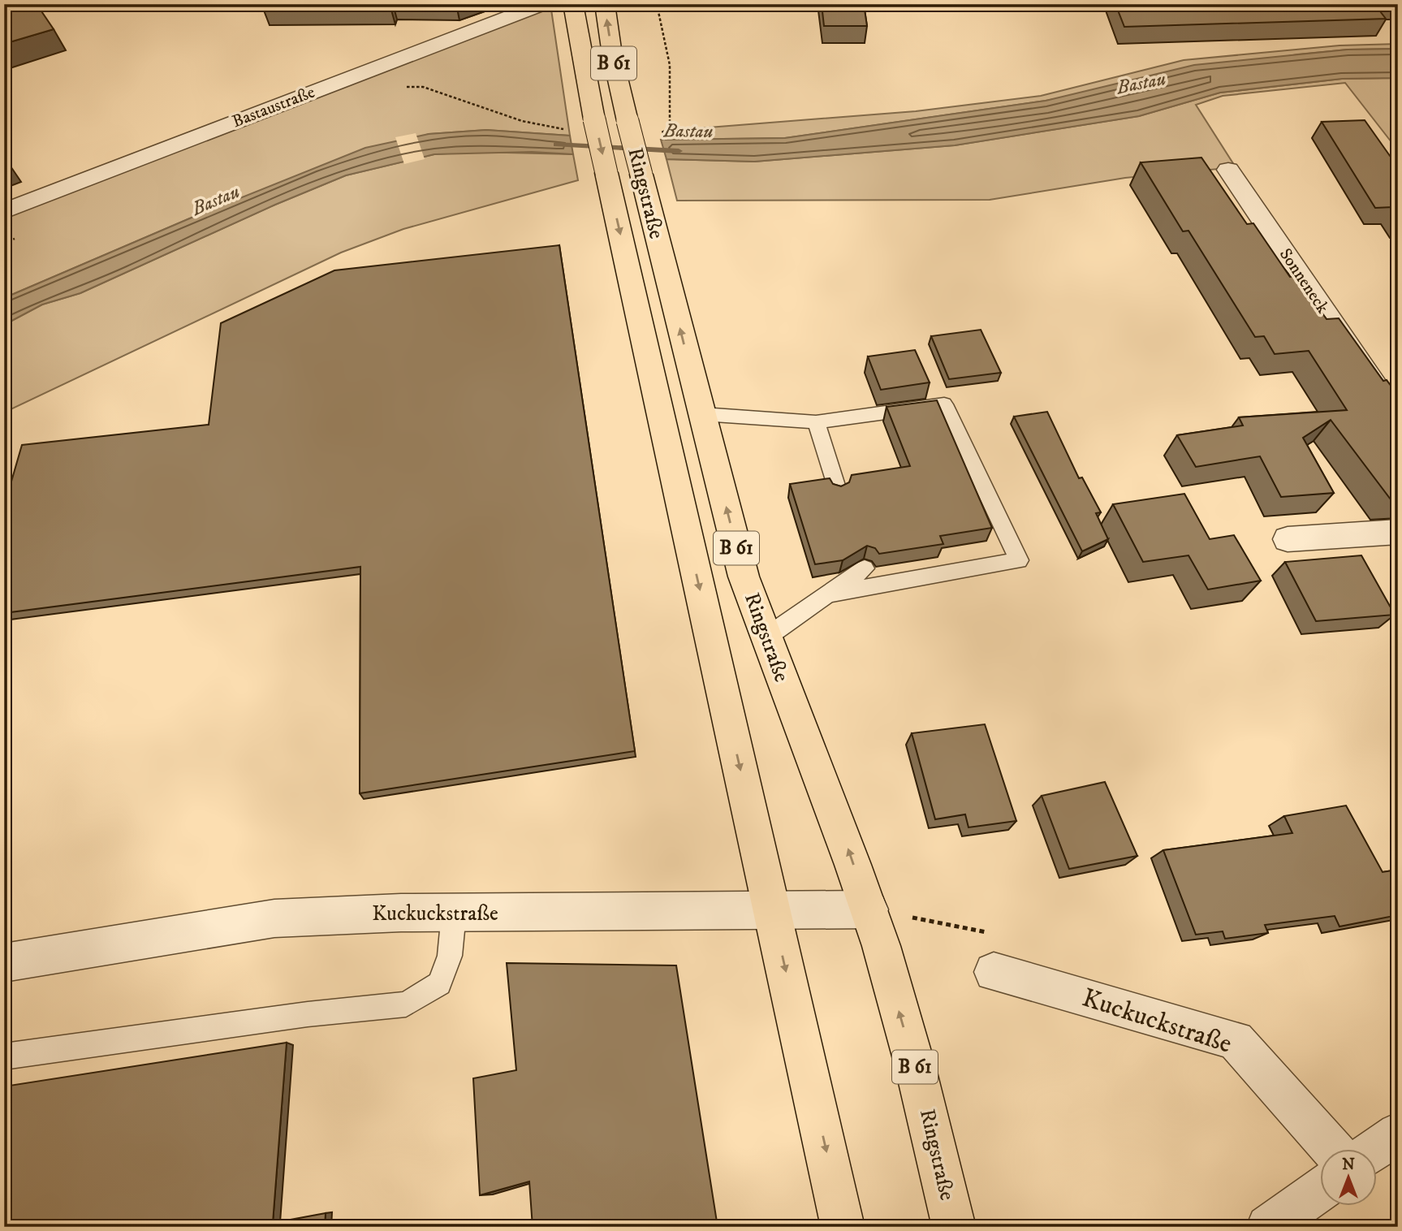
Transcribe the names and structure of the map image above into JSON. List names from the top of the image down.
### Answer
{
  "streets": {
    "main road": ["B 61", "Ringstraße"],
    "street": ["Bastaustraße", "Sonneneck", "Kuckuckstraße"]
  },
  "crossings": [
    ["Ringstraße", "Kuckuckstraße"]
  ],
  "water": ["Bastau"],
  "north": "top"
}
